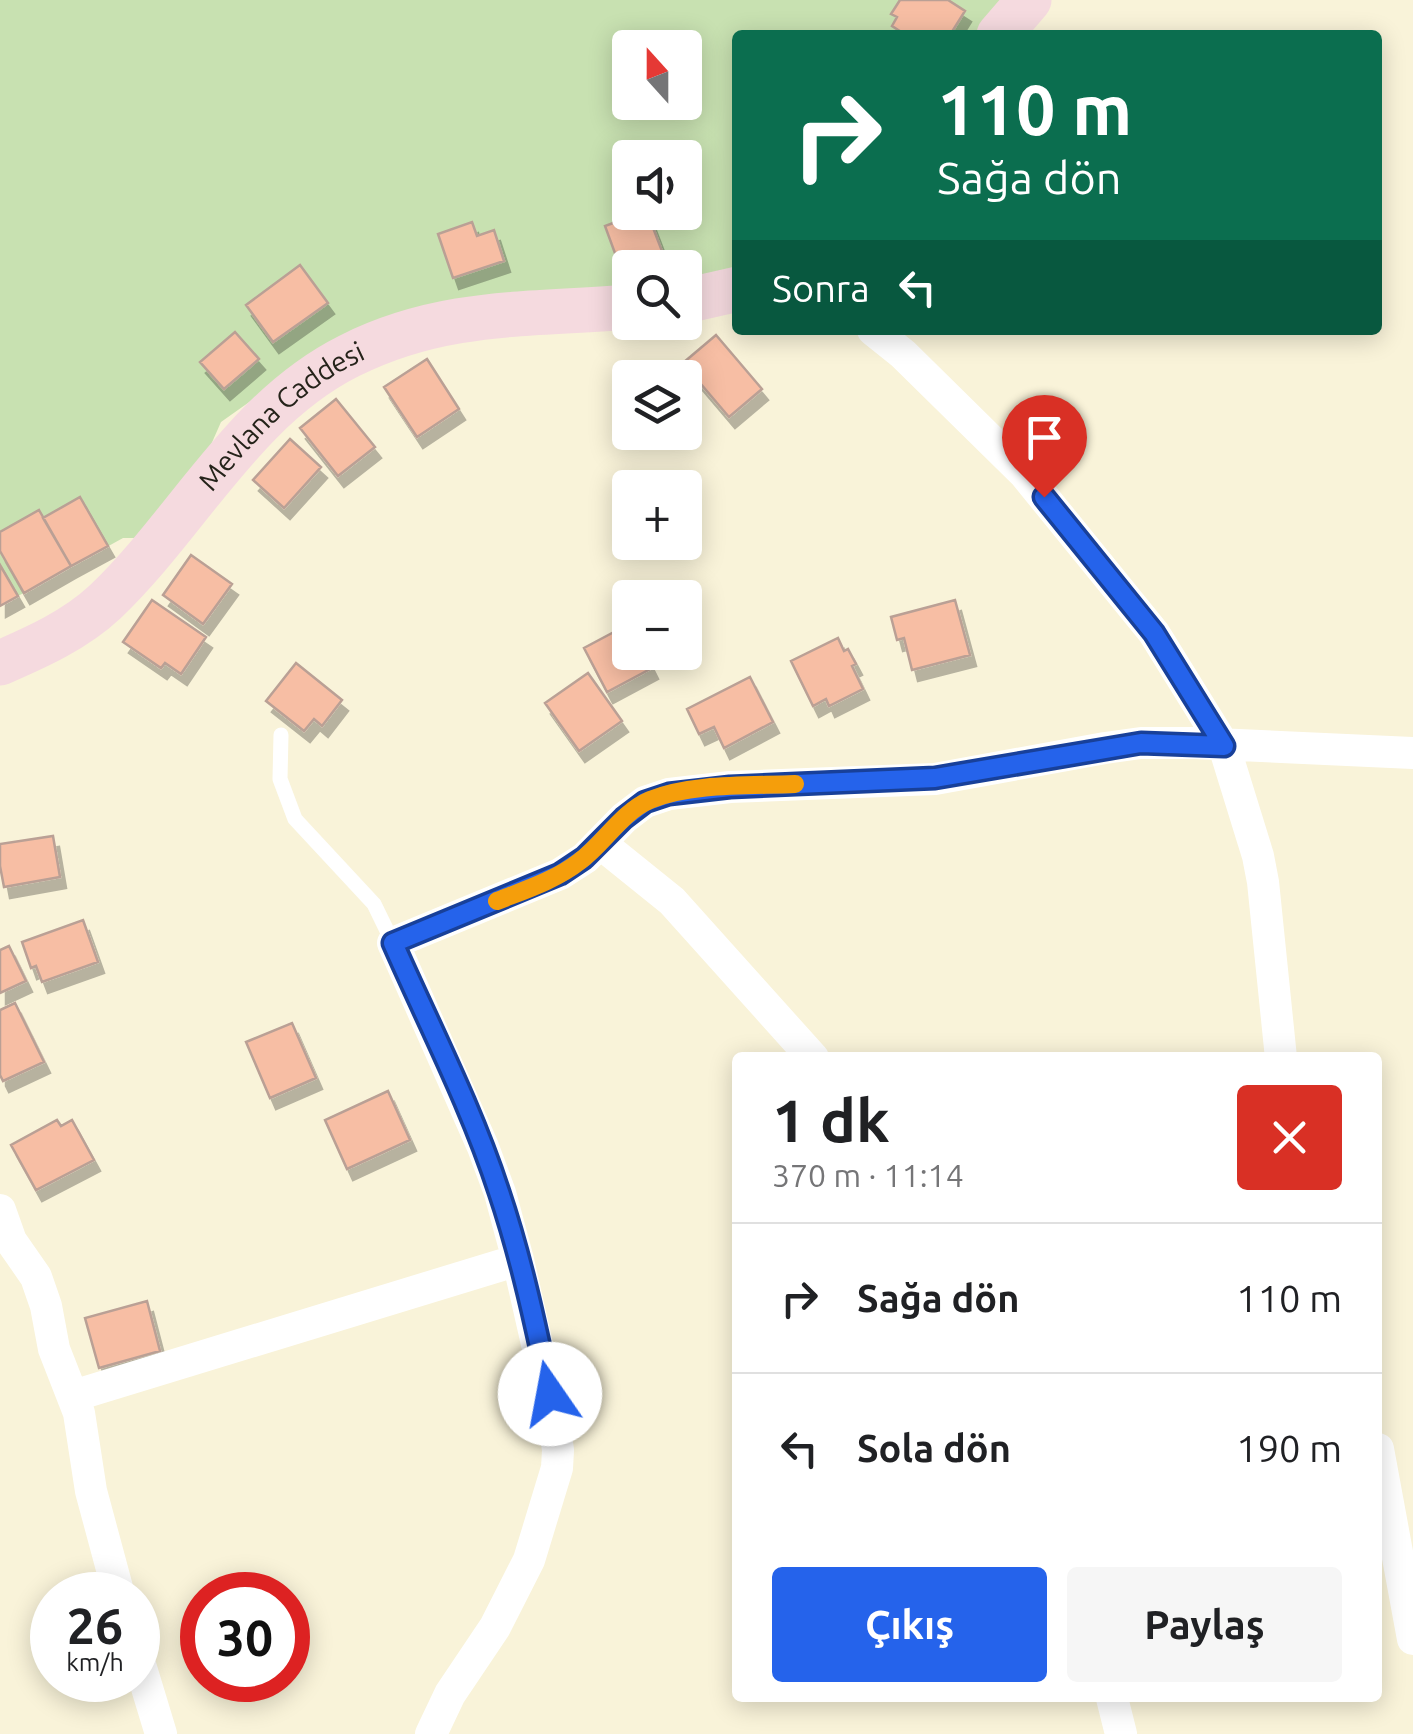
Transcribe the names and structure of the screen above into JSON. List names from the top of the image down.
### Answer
{
  "streets": {
    "street": ["Mevlana Caddesi"]
  },
  "north": "top",
  "page": {
    "map_buttons": ["+", "−"],
    "turn": ["110 m", "Sağa dön"],
    "then": "Sonra",
    "heading": ["1 dk", "370 m · 11:14"],
    "list": [
      {
        "name": "Sağa dön",
        "value": "110 m"
      },
      {
        "name": "Sola dön",
        "value": "190 m"
      }
    ],
    "buttons": ["Çıkış", "Paylaş"],
    "speed": "26 km/h",
    "limit": "30"
  }
}
